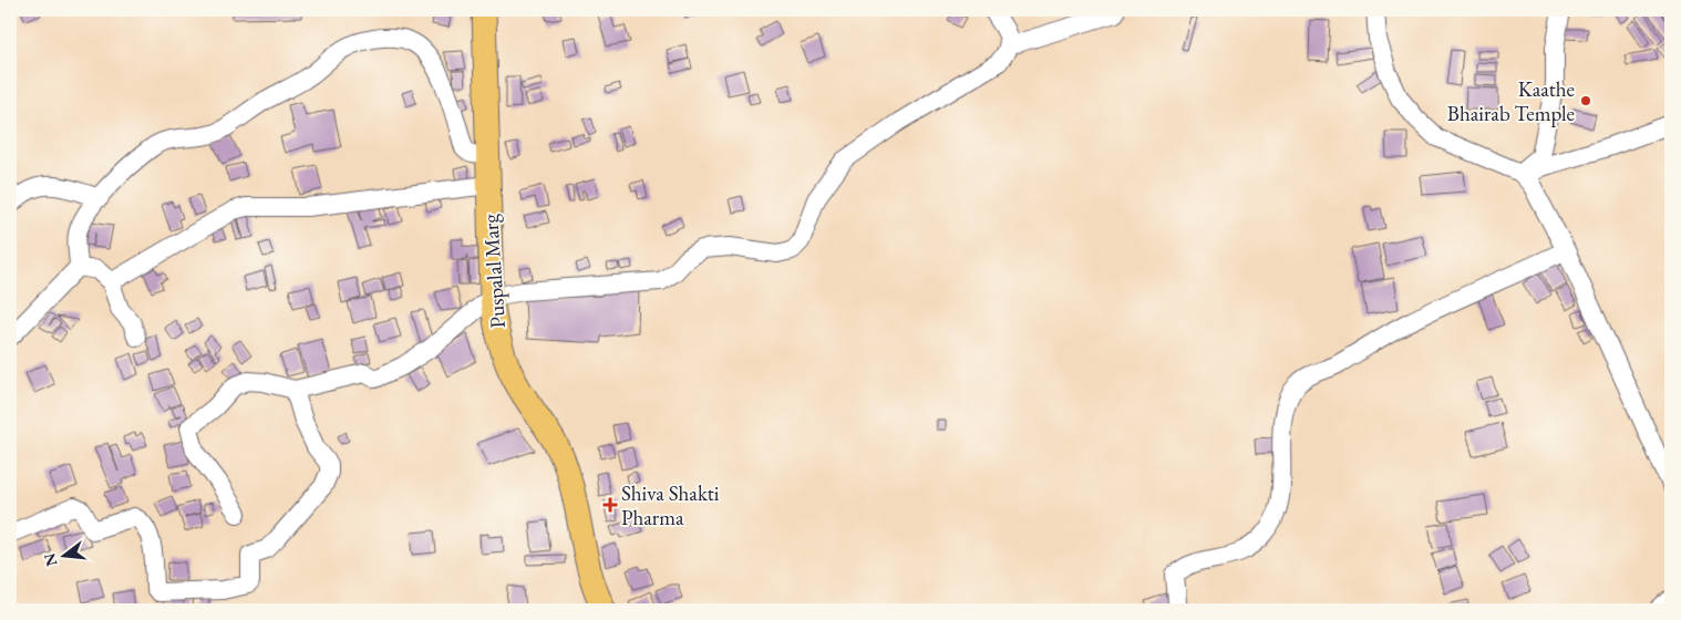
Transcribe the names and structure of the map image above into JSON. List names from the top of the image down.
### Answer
{
  "streets": {
    "main road": ["Puspalal Marg"]
  },
  "places": {
    "other": ["Kaathe Bhairab Temple"],
    "health": ["Shiva Shakti Pharma"]
  },
  "north": "left"
}
